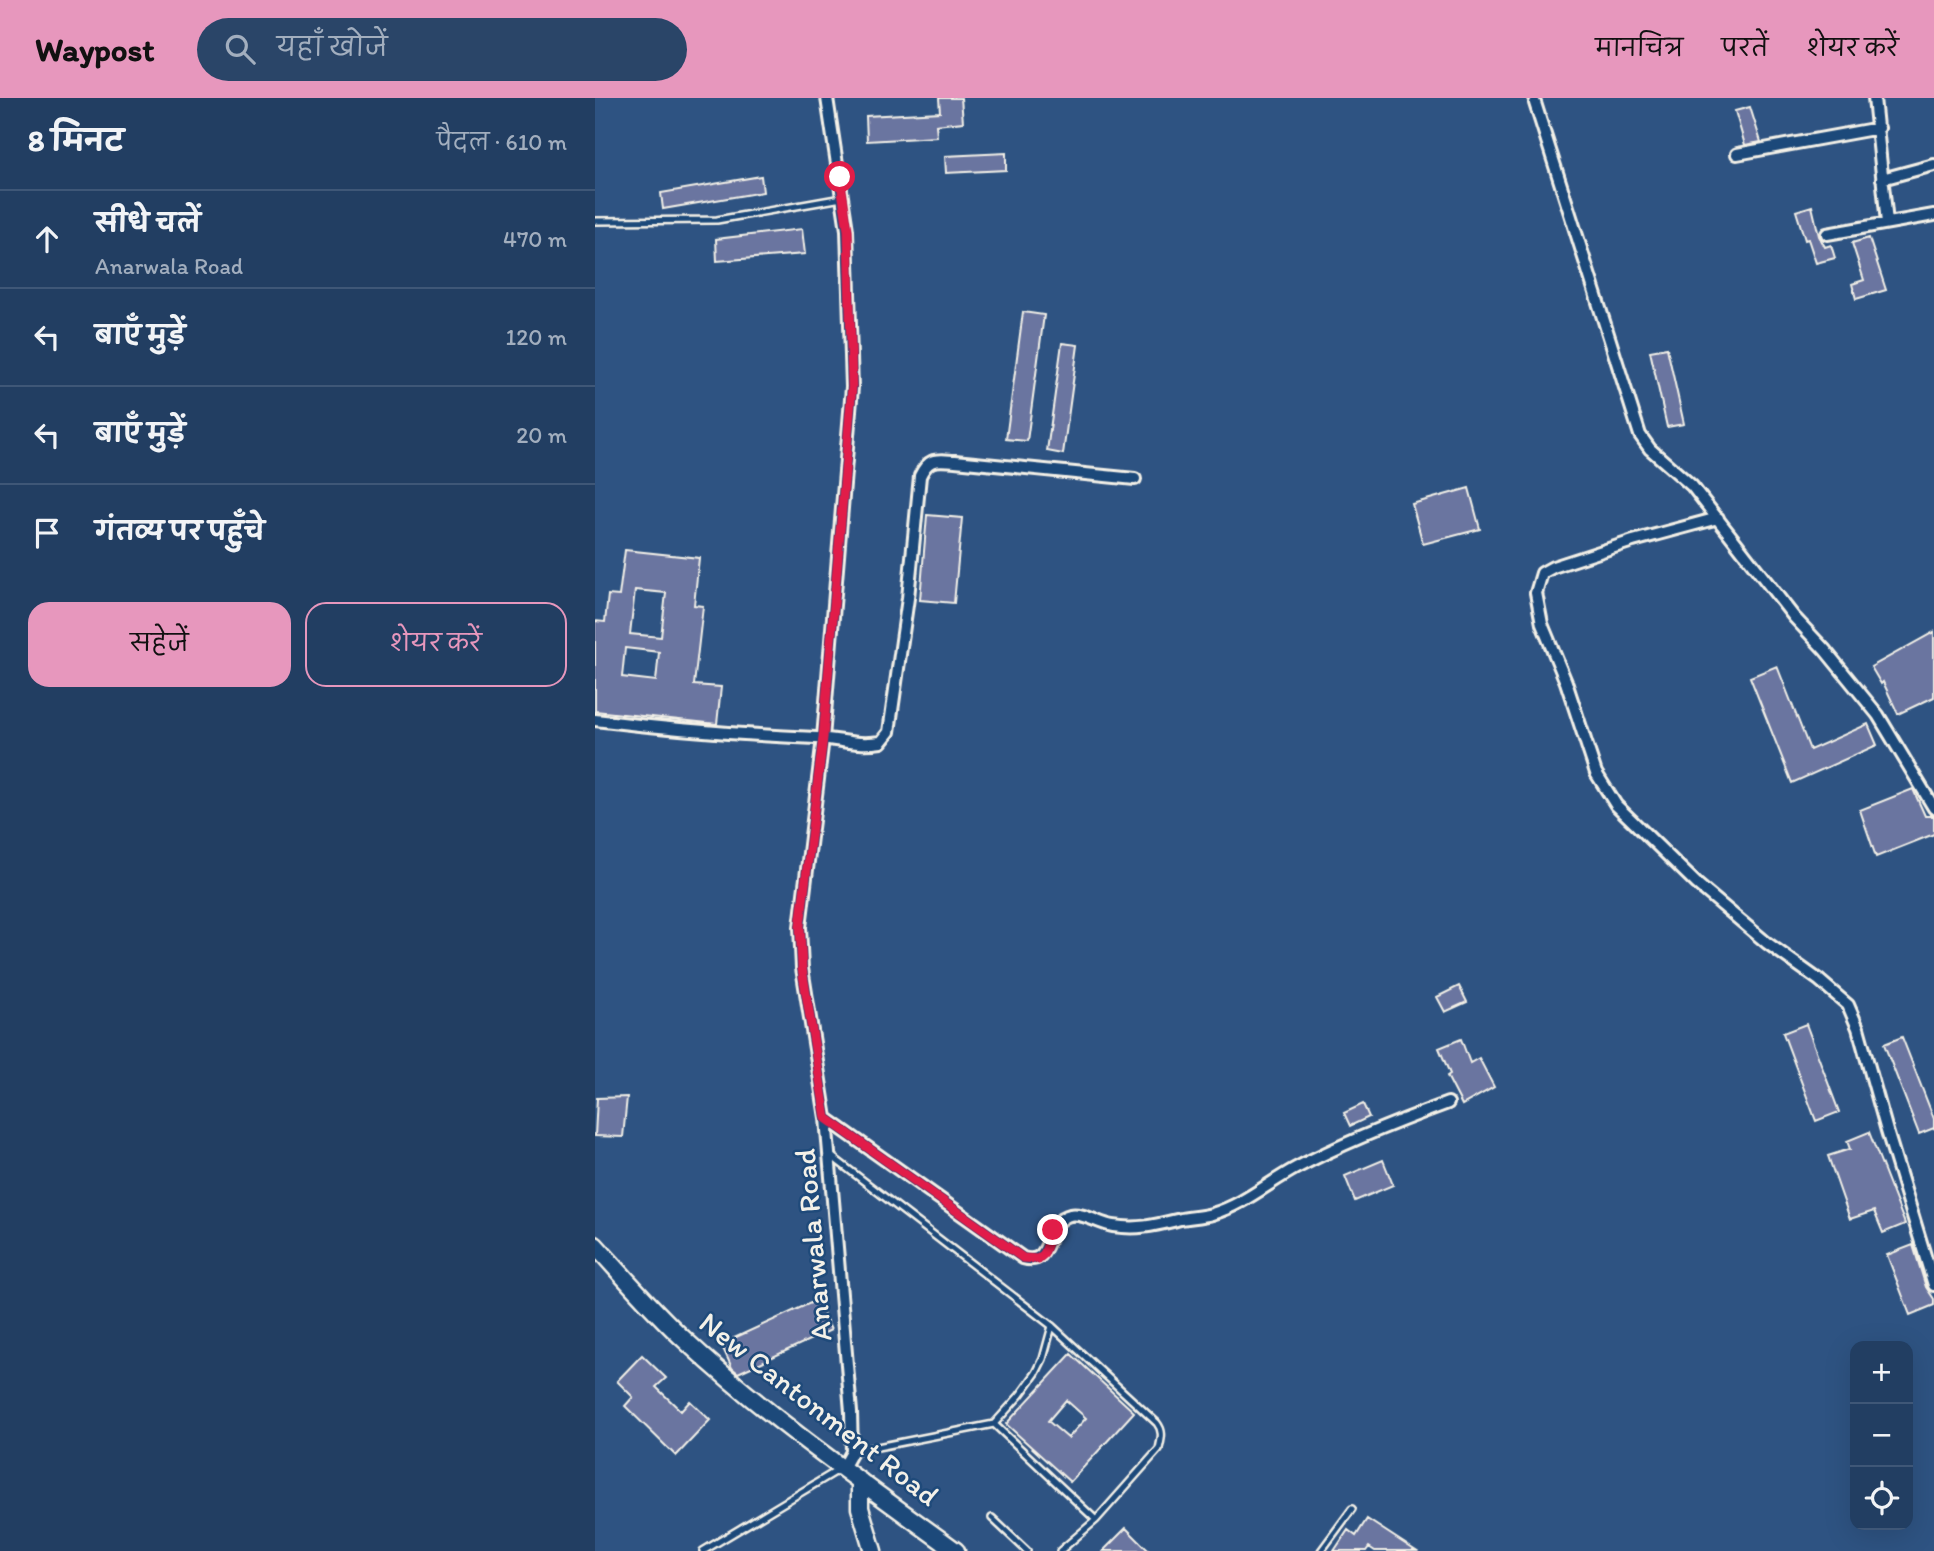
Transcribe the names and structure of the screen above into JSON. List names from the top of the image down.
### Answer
{
  "streets": {
    "street": ["Anarwala Road", "New Cantonment Road"]
  },
  "page": {
    "header": "Waypost",
    "search": "यहाँ खोजें",
    "nav": ["मानचित्र", "परतें", "शेयर करें"],
    "heading": ["8 मिनट", "पैदल · 610 m"],
    "list": [
      ["सीधे चलें", "Anarwala Road", "470 m"],
      ["बाएँ मुड़ें", "120 m"],
      ["बाएँ मुड़ें", "20 m"],
      "गंतव्य पर पहुँचे"
    ],
    "buttons": ["सहेजें", "शेयर करें"],
    "map_buttons": ["+", "−"]
  }
}
